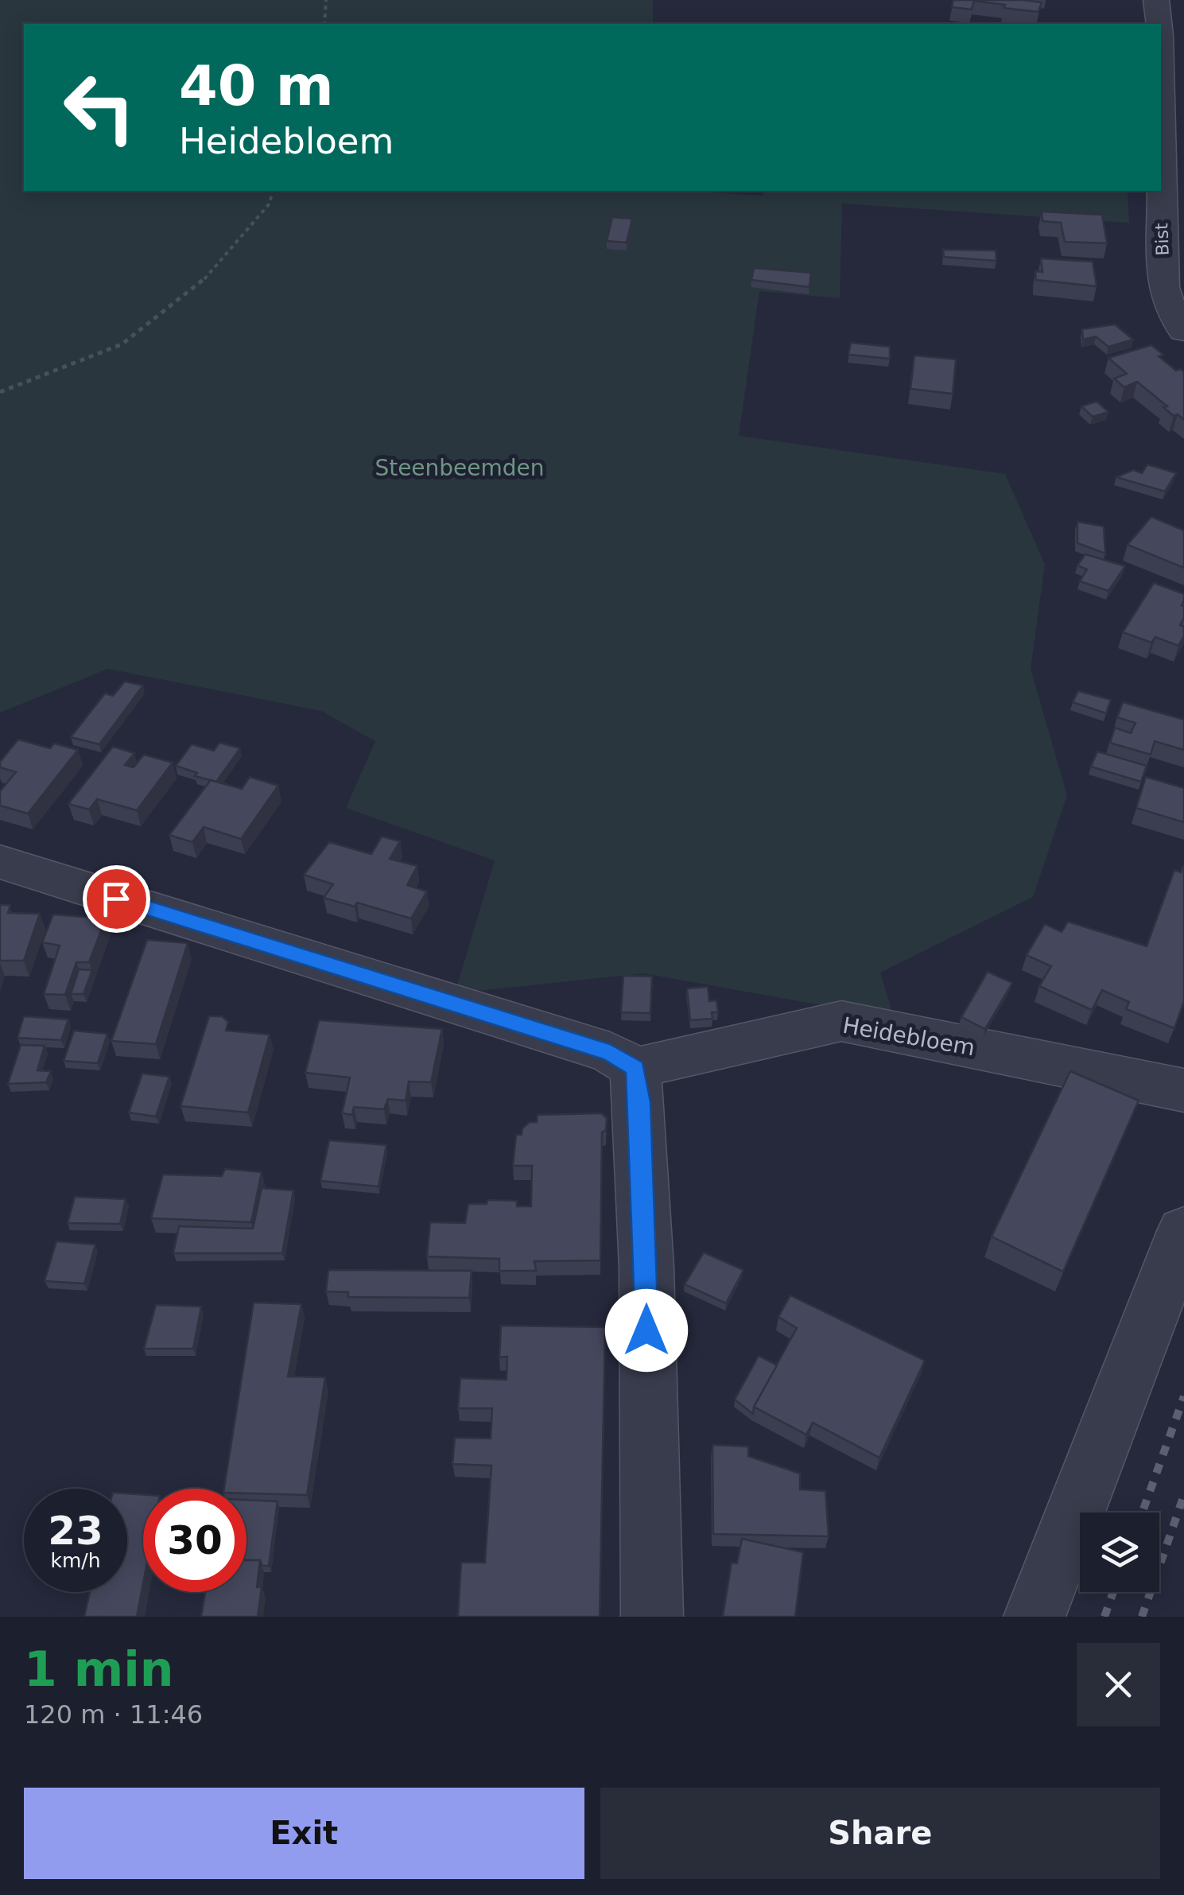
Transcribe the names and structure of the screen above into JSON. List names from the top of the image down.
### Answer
{
  "streets": {
    "street": ["Bist", "Heidebloem"]
  },
  "parks": ["Steenbeemden"],
  "page": {
    "turn": ["40 m", "Heidebloem"],
    "speed": "23 km/h",
    "limit": "30",
    "heading": ["1 min", "120 m · 11:46"],
    "buttons": ["Exit", "Share"]
  }
}
